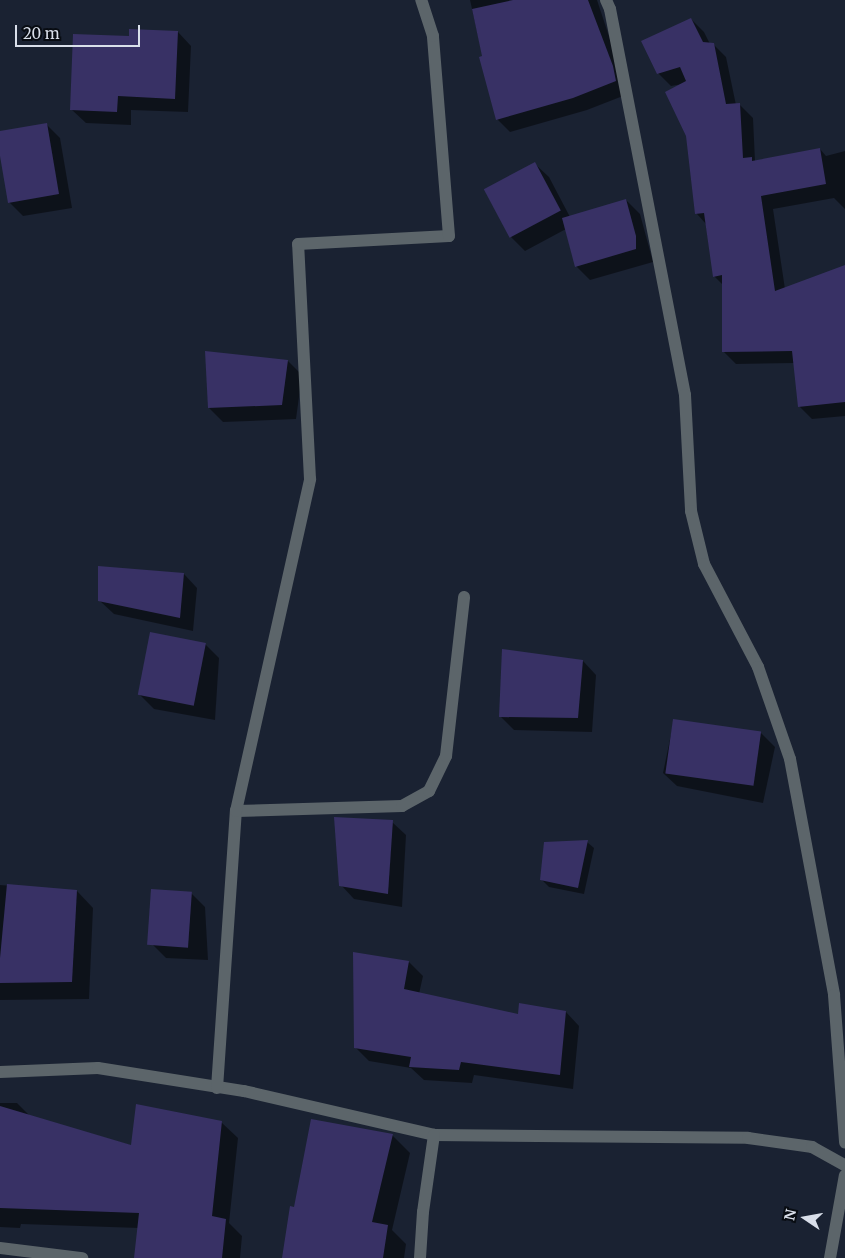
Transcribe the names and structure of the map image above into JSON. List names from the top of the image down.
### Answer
{
  "scale_bar": "20 m",
  "north": "left"
}
